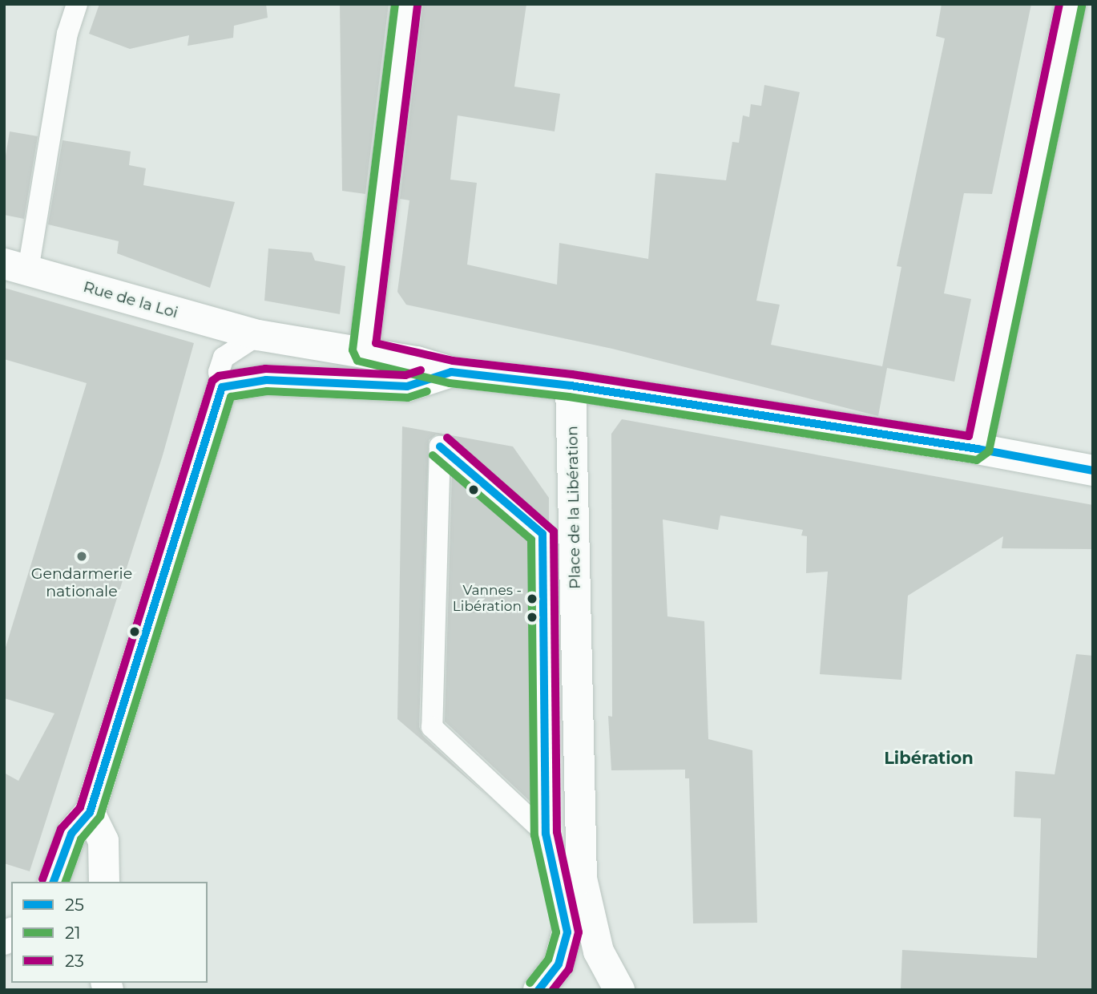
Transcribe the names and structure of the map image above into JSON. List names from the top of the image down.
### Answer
{
  "streets": {
    "main road": ["Rue de la Loi", "Place de la Libération"]
  },
  "districts": ["Libération"],
  "places": ["Gendarmerie nationale", "Vannes - Libération"],
  "lines": ["transit line 21", "transit line 23", "transit line 25"],
  "legend": ["25", "21", "23"]
}
